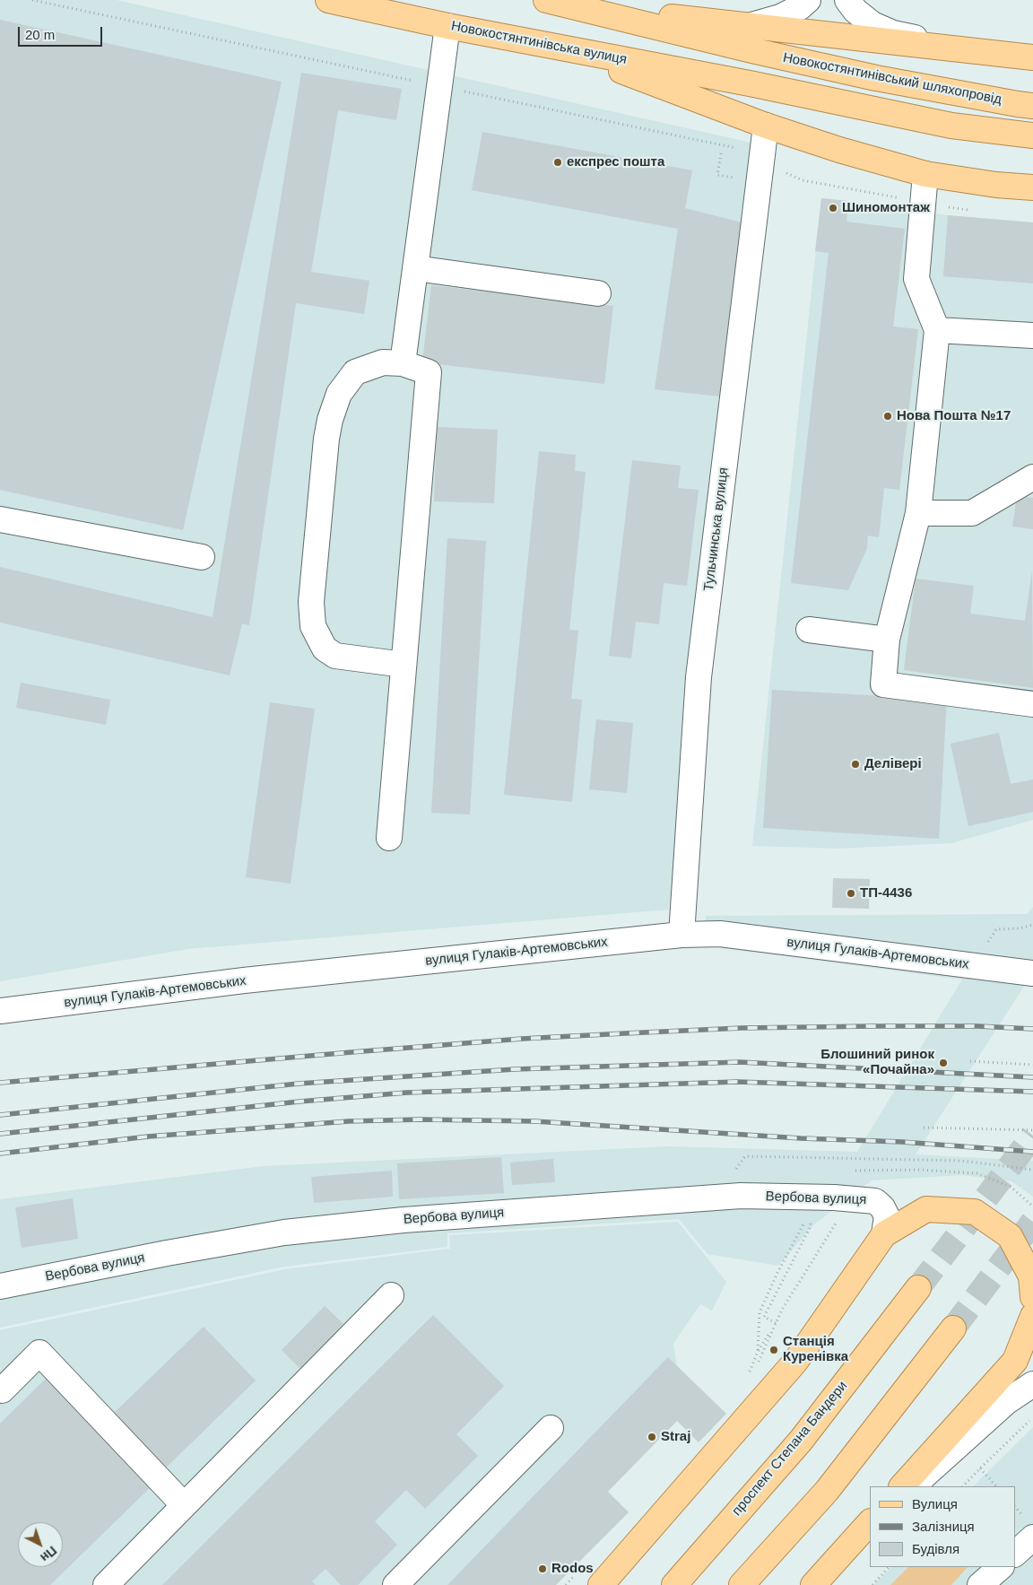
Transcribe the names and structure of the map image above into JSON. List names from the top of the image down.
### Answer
{
  "streets": {
    "main road": ["Новокостянтинівська вулиця", "Новокостянтинівський шляхопровід", "проспект Степана Бандери"],
    "street": ["Тульчинська вулиця", "вулиця Гулаків-Артемовських", "Вербова вулиця"]
  },
  "crossings": [
    ["Тульчинська вулиця", "вулиця Гулаків-Артемовських"]
  ],
  "places": [
    "експрес пошта",
    "Шиномонтаж",
    "Нова Пошта №17",
    "Делівері",
    "ТП-4436",
    "Блошиний ринок «Почайна»",
    "Станція Куренівка",
    "Straj",
    "Rodos"
  ],
  "legend": ["Вулиця", "Залізниця", "Будівля"],
  "scale_bar": "20 m",
  "north": "bottom right"
}
